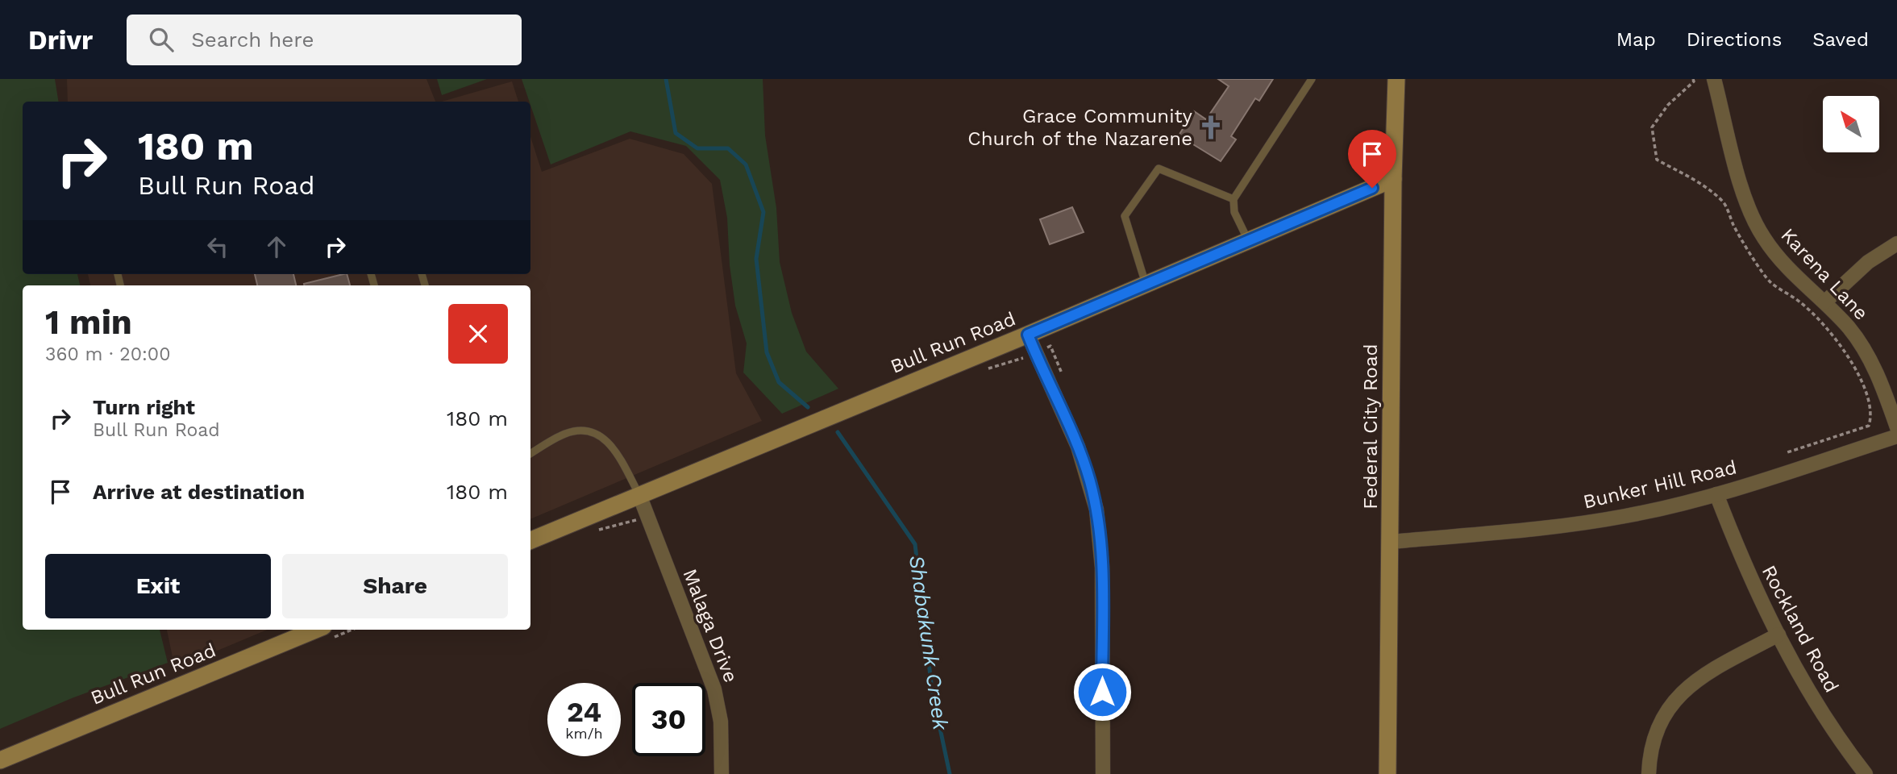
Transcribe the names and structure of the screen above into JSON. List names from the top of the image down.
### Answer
{
  "streets": {
    "street": [
      "Karena Lane",
      "Bull Run Road",
      "Federal City Road",
      "Bunker Hill Road",
      "Malaga Drive",
      "Rockland Road"
    ]
  },
  "crossings": [
    ["Bull Run Road", "Federal City Road"],
    ["Bull Run Road", "Malaga Drive"],
    ["Federal City Road", "Bunker Hill Road"],
    ["Bunker Hill Road", "Rockland Road"]
  ],
  "water": ["Shabakunk Creek"],
  "places": {
    "church": ["Grace Community Church of the Nazarene"]
  },
  "north": "top left",
  "page": {
    "header": "Drivr",
    "search": "Search here",
    "nav": ["Map", "Directions", "Saved"],
    "turn": ["180 m", "Bull Run Road"],
    "heading": ["1 min", "360 m · 20:00"],
    "list": [
      {
        "name": "Turn right",
        "note": "Bull Run Road",
        "value": "180 m"
      },
      {
        "name": "Arrive at destination",
        "value": "180 m"
      }
    ],
    "buttons": ["Exit", "Share"],
    "speed": "24 km/h",
    "limit": "30"
  }
}
